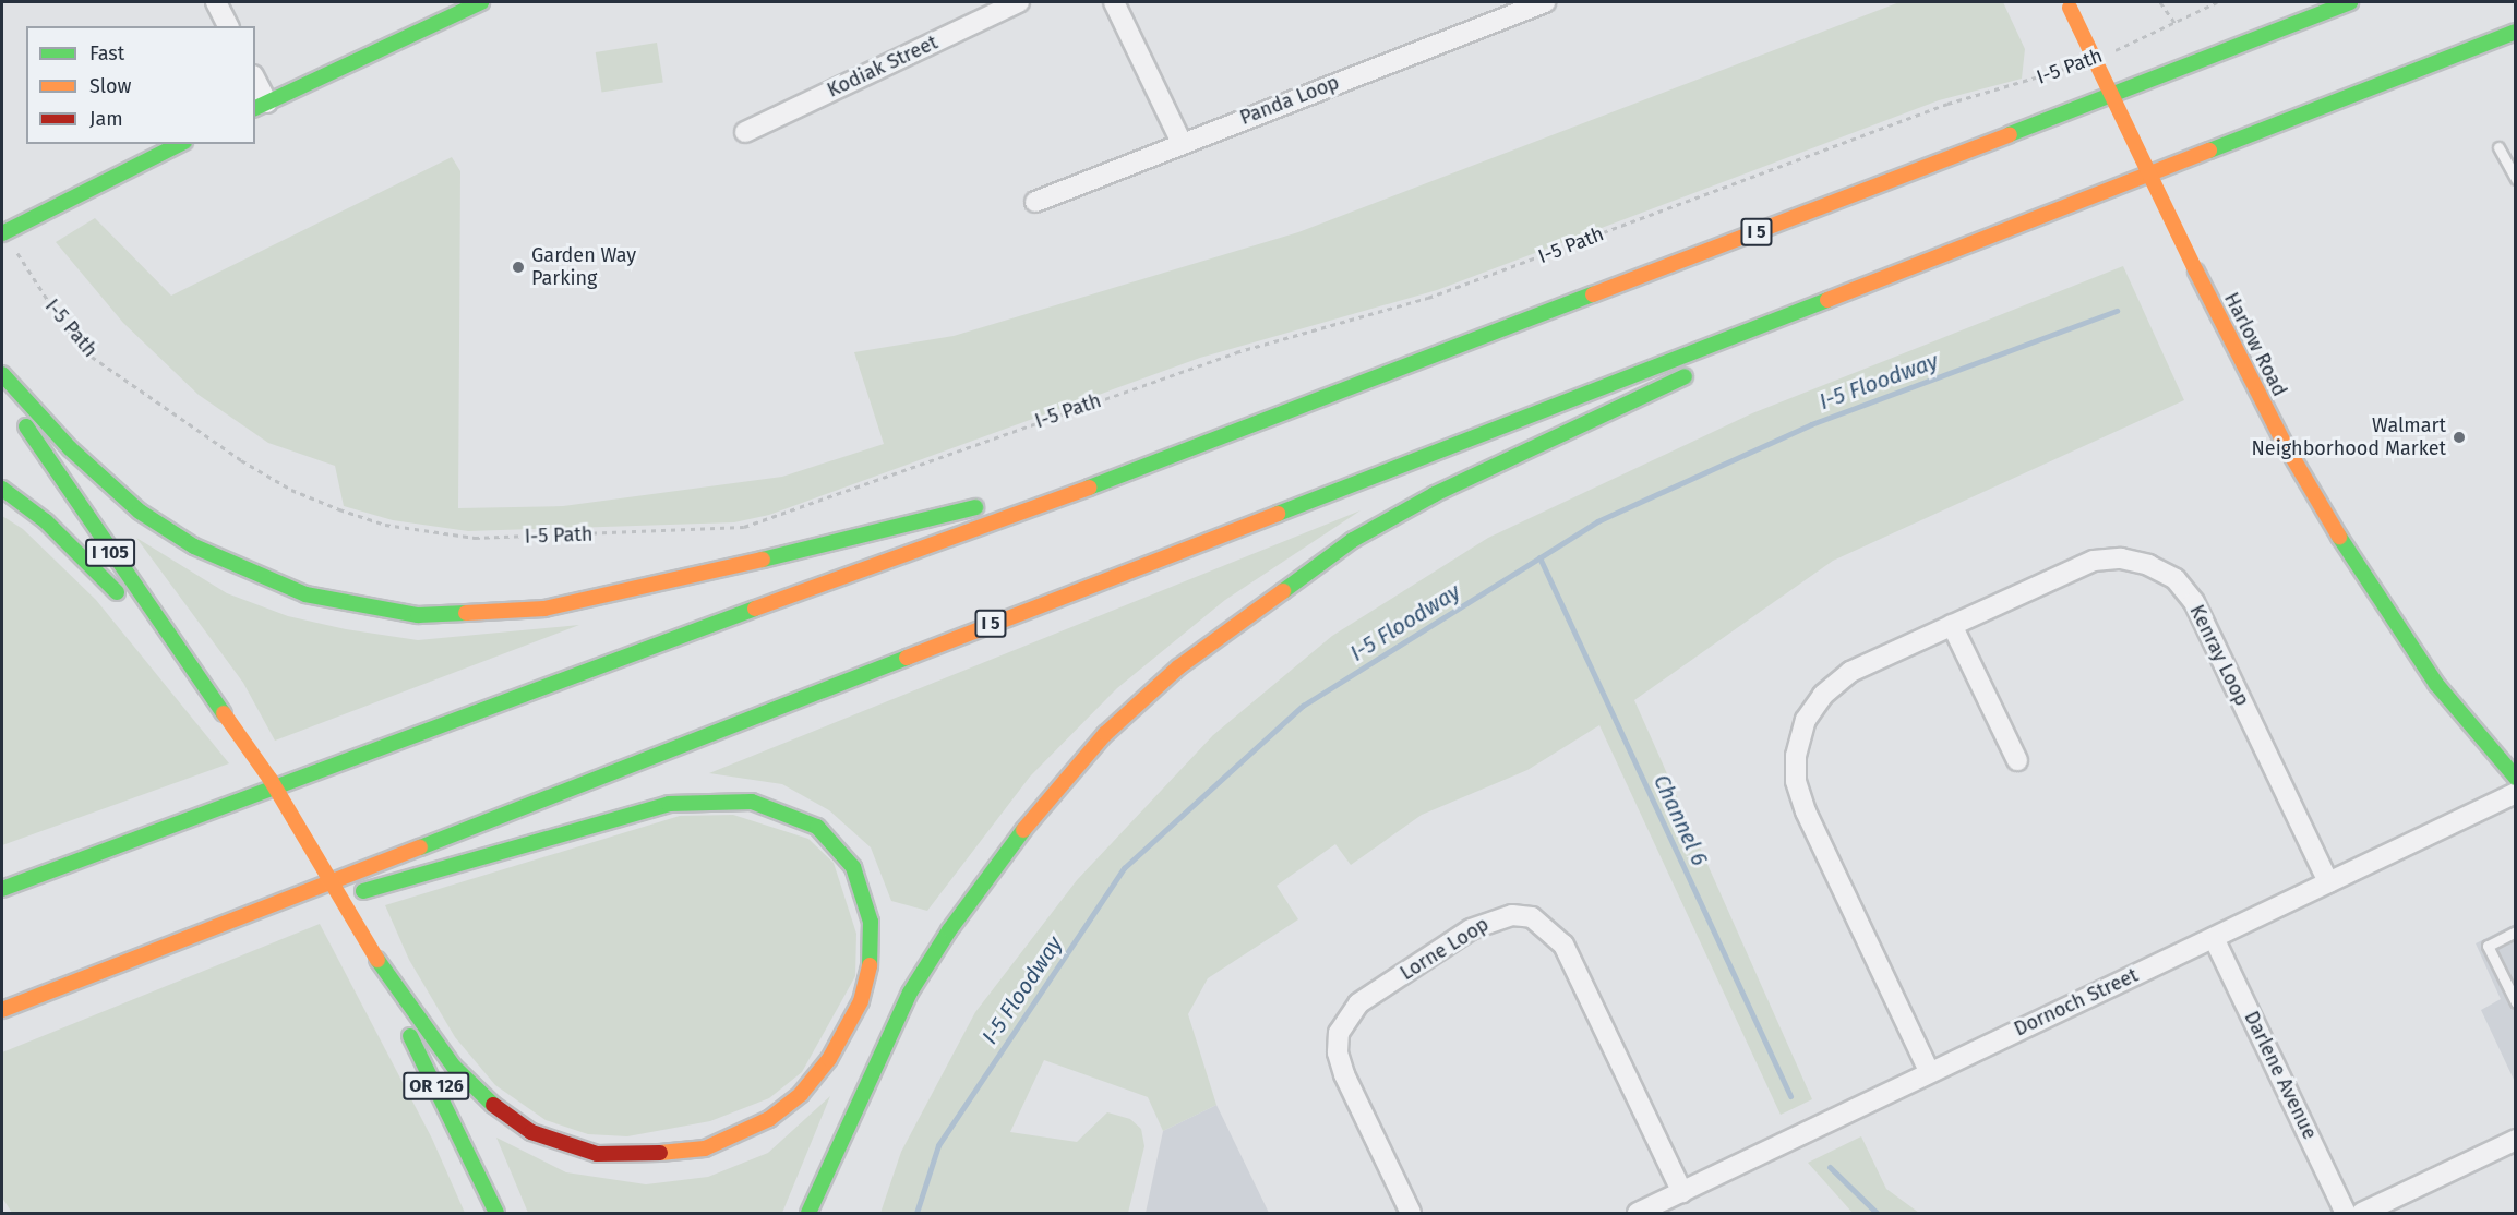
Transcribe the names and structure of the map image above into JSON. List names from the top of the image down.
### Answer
{
  "streets": {
    "main road": [
      "I 5",
      "Harlow Road",
      "I 105",
      "OR 126"
    ],
    "street": [
      "Kodiak Street",
      "Panda Loop",
      "Kenray Loop",
      "Lorne Loop",
      "Dornoch Street",
      "Darlene Avenue"
    ],
    "path": ["I-5 Path"]
  },
  "crossings": [
    ["I 105", "OR 126"],
    ["Kenray Loop", "Dornoch Street"],
    ["Lorne Loop", "Dornoch Street"],
    ["Dornoch Street", "Darlene Avenue"]
  ],
  "water": ["I-5 Floodway", "Channel 6"],
  "places": ["Garden Way Parking", "Walmart Neighborhood Market"],
  "legend": ["Fast", "Slow", "Jam"]
}
